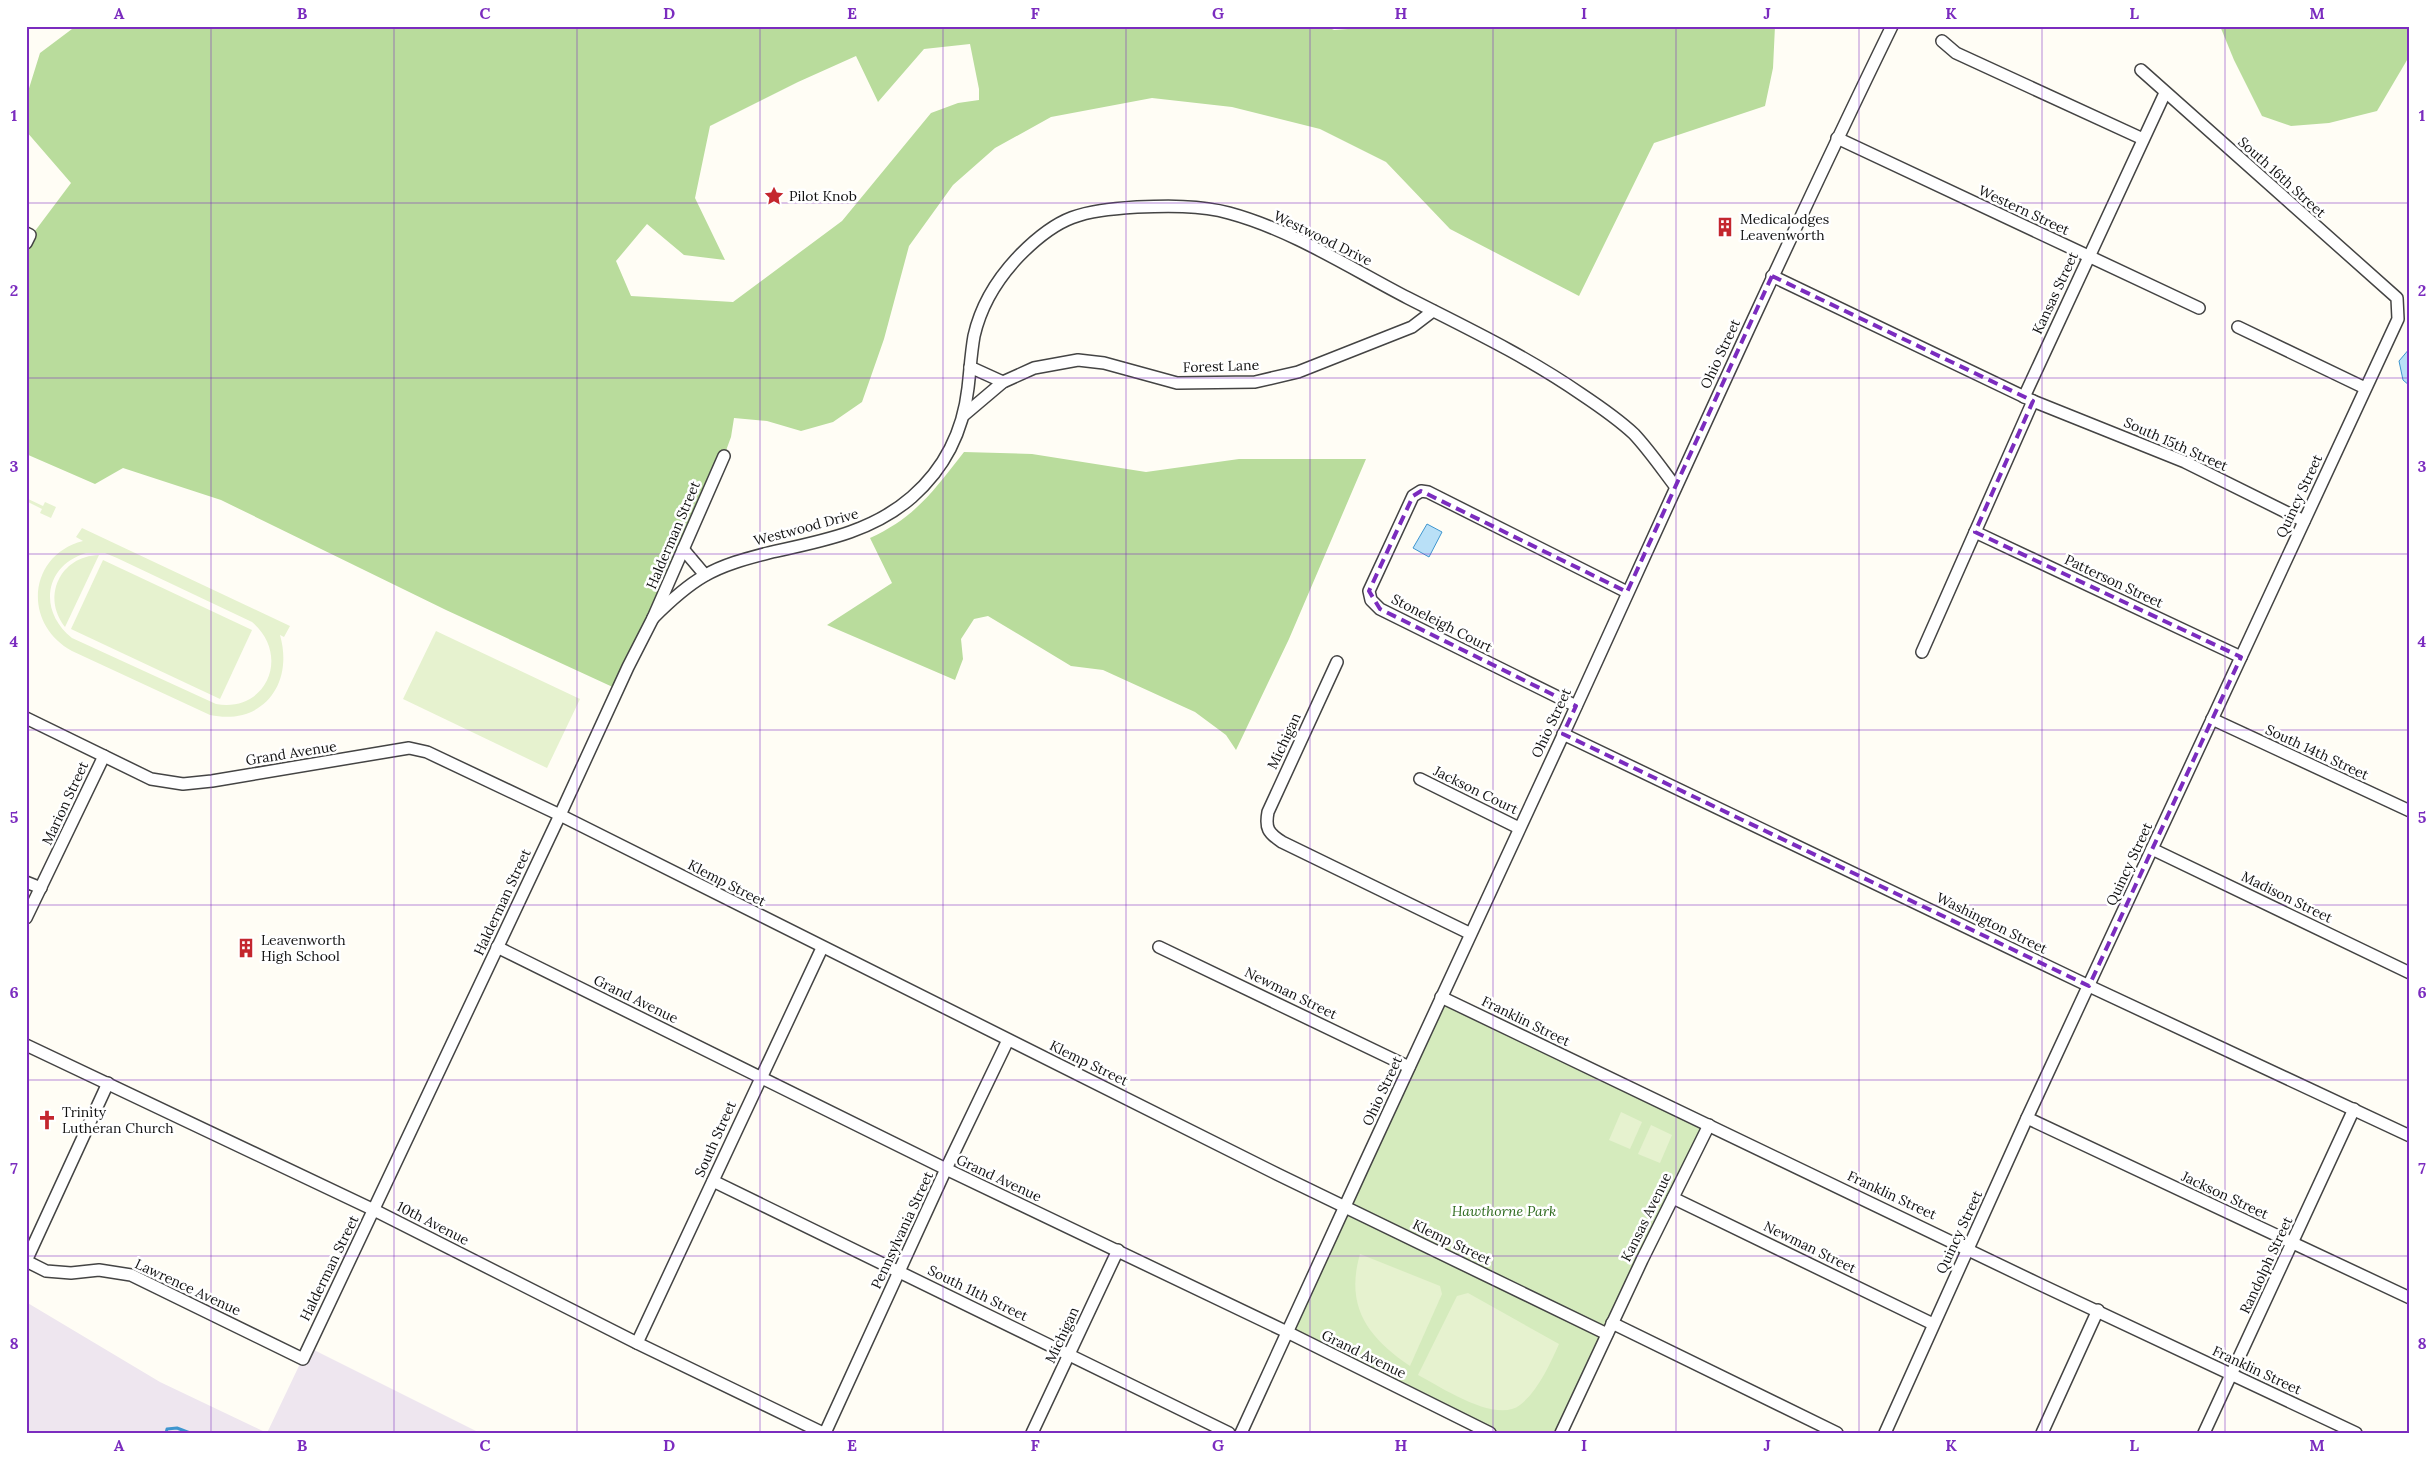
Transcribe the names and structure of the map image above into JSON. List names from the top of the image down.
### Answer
{
  "streets": {
    "street": [
      "South 16th Street",
      "Western Street",
      "Westwood Drive",
      "Kansas Street",
      "Ohio Street",
      "Forest Lane",
      "South 15th Street",
      "Quincy Street",
      "Halderman Street",
      "Patterson Street",
      "Stoneleigh Court",
      "Michigan",
      "South 14th Street",
      "Grand Avenue",
      "Jackson Court",
      "Marion Street",
      "Klemp Street",
      "Madison Street",
      "Washington Street",
      "Newman Street",
      "Franklin Street",
      "South Street",
      "Jackson Street",
      "Kansas Avenue",
      "10th Avenue",
      "Pennsylvania Street",
      "Randolph Street",
      "Lawrence Avenue",
      "South 11th Street"
    ]
  },
  "crossings": [
    ["South 16th Street", "Kansas Street"],
    ["South 16th Street", "Quincy Street"],
    ["Western Street", "Kansas Street"],
    ["Western Street", "Ohio Street"],
    ["Westwood Drive", "Ohio Street"],
    ["Westwood Drive", "Forest Lane"],
    ["Westwood Drive", "Halderman Street"],
    ["Kansas Street", "South 15th Street"],
    ["Kansas Street", "Patterson Street"],
    ["Ohio Street", "South 15th Street"],
    ["Ohio Street", "Stoneleigh Court"],
    ["Ohio Street", "Michigan"],
    ["Ohio Street", "Grand Avenue"],
    ["Ohio Street", "Jackson Court"],
    ["Ohio Street", "Klemp Street"],
    ["Ohio Street", "Washington Street"],
    ["Ohio Street", "Newman Street"],
    ["Ohio Street", "Franklin Street"],
    ["South 15th Street", "Quincy Street"],
    ["Quincy Street", "Patterson Street"],
    ["Quincy Street", "South 14th Street"],
    ["Quincy Street", "Madison Street"],
    ["Quincy Street", "Washington Street"],
    ["Quincy Street", "Newman Street"],
    ["Quincy Street", "Franklin Street"],
    ["Quincy Street", "Jackson Street"],
    ["Halderman Street", "Grand Avenue"],
    ["Halderman Street", "Klemp Street"],
    ["Halderman Street", "10th Avenue"],
    ["Halderman Street", "Lawrence Avenue"],
    ["Michigan", "Grand Avenue"],
    ["Michigan", "South 11th Street"],
    ["Grand Avenue", "Marion Street"],
    ["Grand Avenue", "Klemp Street"],
    ["Grand Avenue", "South Street"],
    ["Grand Avenue", "Pennsylvania Street"],
    ["Klemp Street", "South Street"],
    ["Klemp Street", "Pennsylvania Street"],
    ["Washington Street", "Randolph Street"],
    ["Newman Street", "Kansas Avenue"],
    ["Franklin Street", "Kansas Avenue"],
    ["Franklin Street", "Randolph Street"],
    ["South Street", "10th Avenue"],
    ["South Street", "South 11th Street"],
    ["Jackson Street", "Randolph Street"],
    ["10th Avenue", "Pennsylvania Street"],
    ["Pennsylvania Street", "South 11th Street"]
  ],
  "parks": ["Hawthorne Park"],
  "places": {
    "place": ["Pilot Knob"],
    "building": ["Medicalodges Leavenworth", "Leavenworth High School"],
    "church": ["Trinity Lutheran Church"]
  },
  "grid": {
    "columns": [
      "A",
      "B",
      "C",
      "D",
      "E",
      "F",
      "G",
      "H",
      "I",
      "J",
      "K",
      "L",
      "M"
    ],
    "rows": [
      "1",
      "2",
      "3",
      "4",
      "5",
      "6",
      "7",
      "8"
    ]
  }
}
